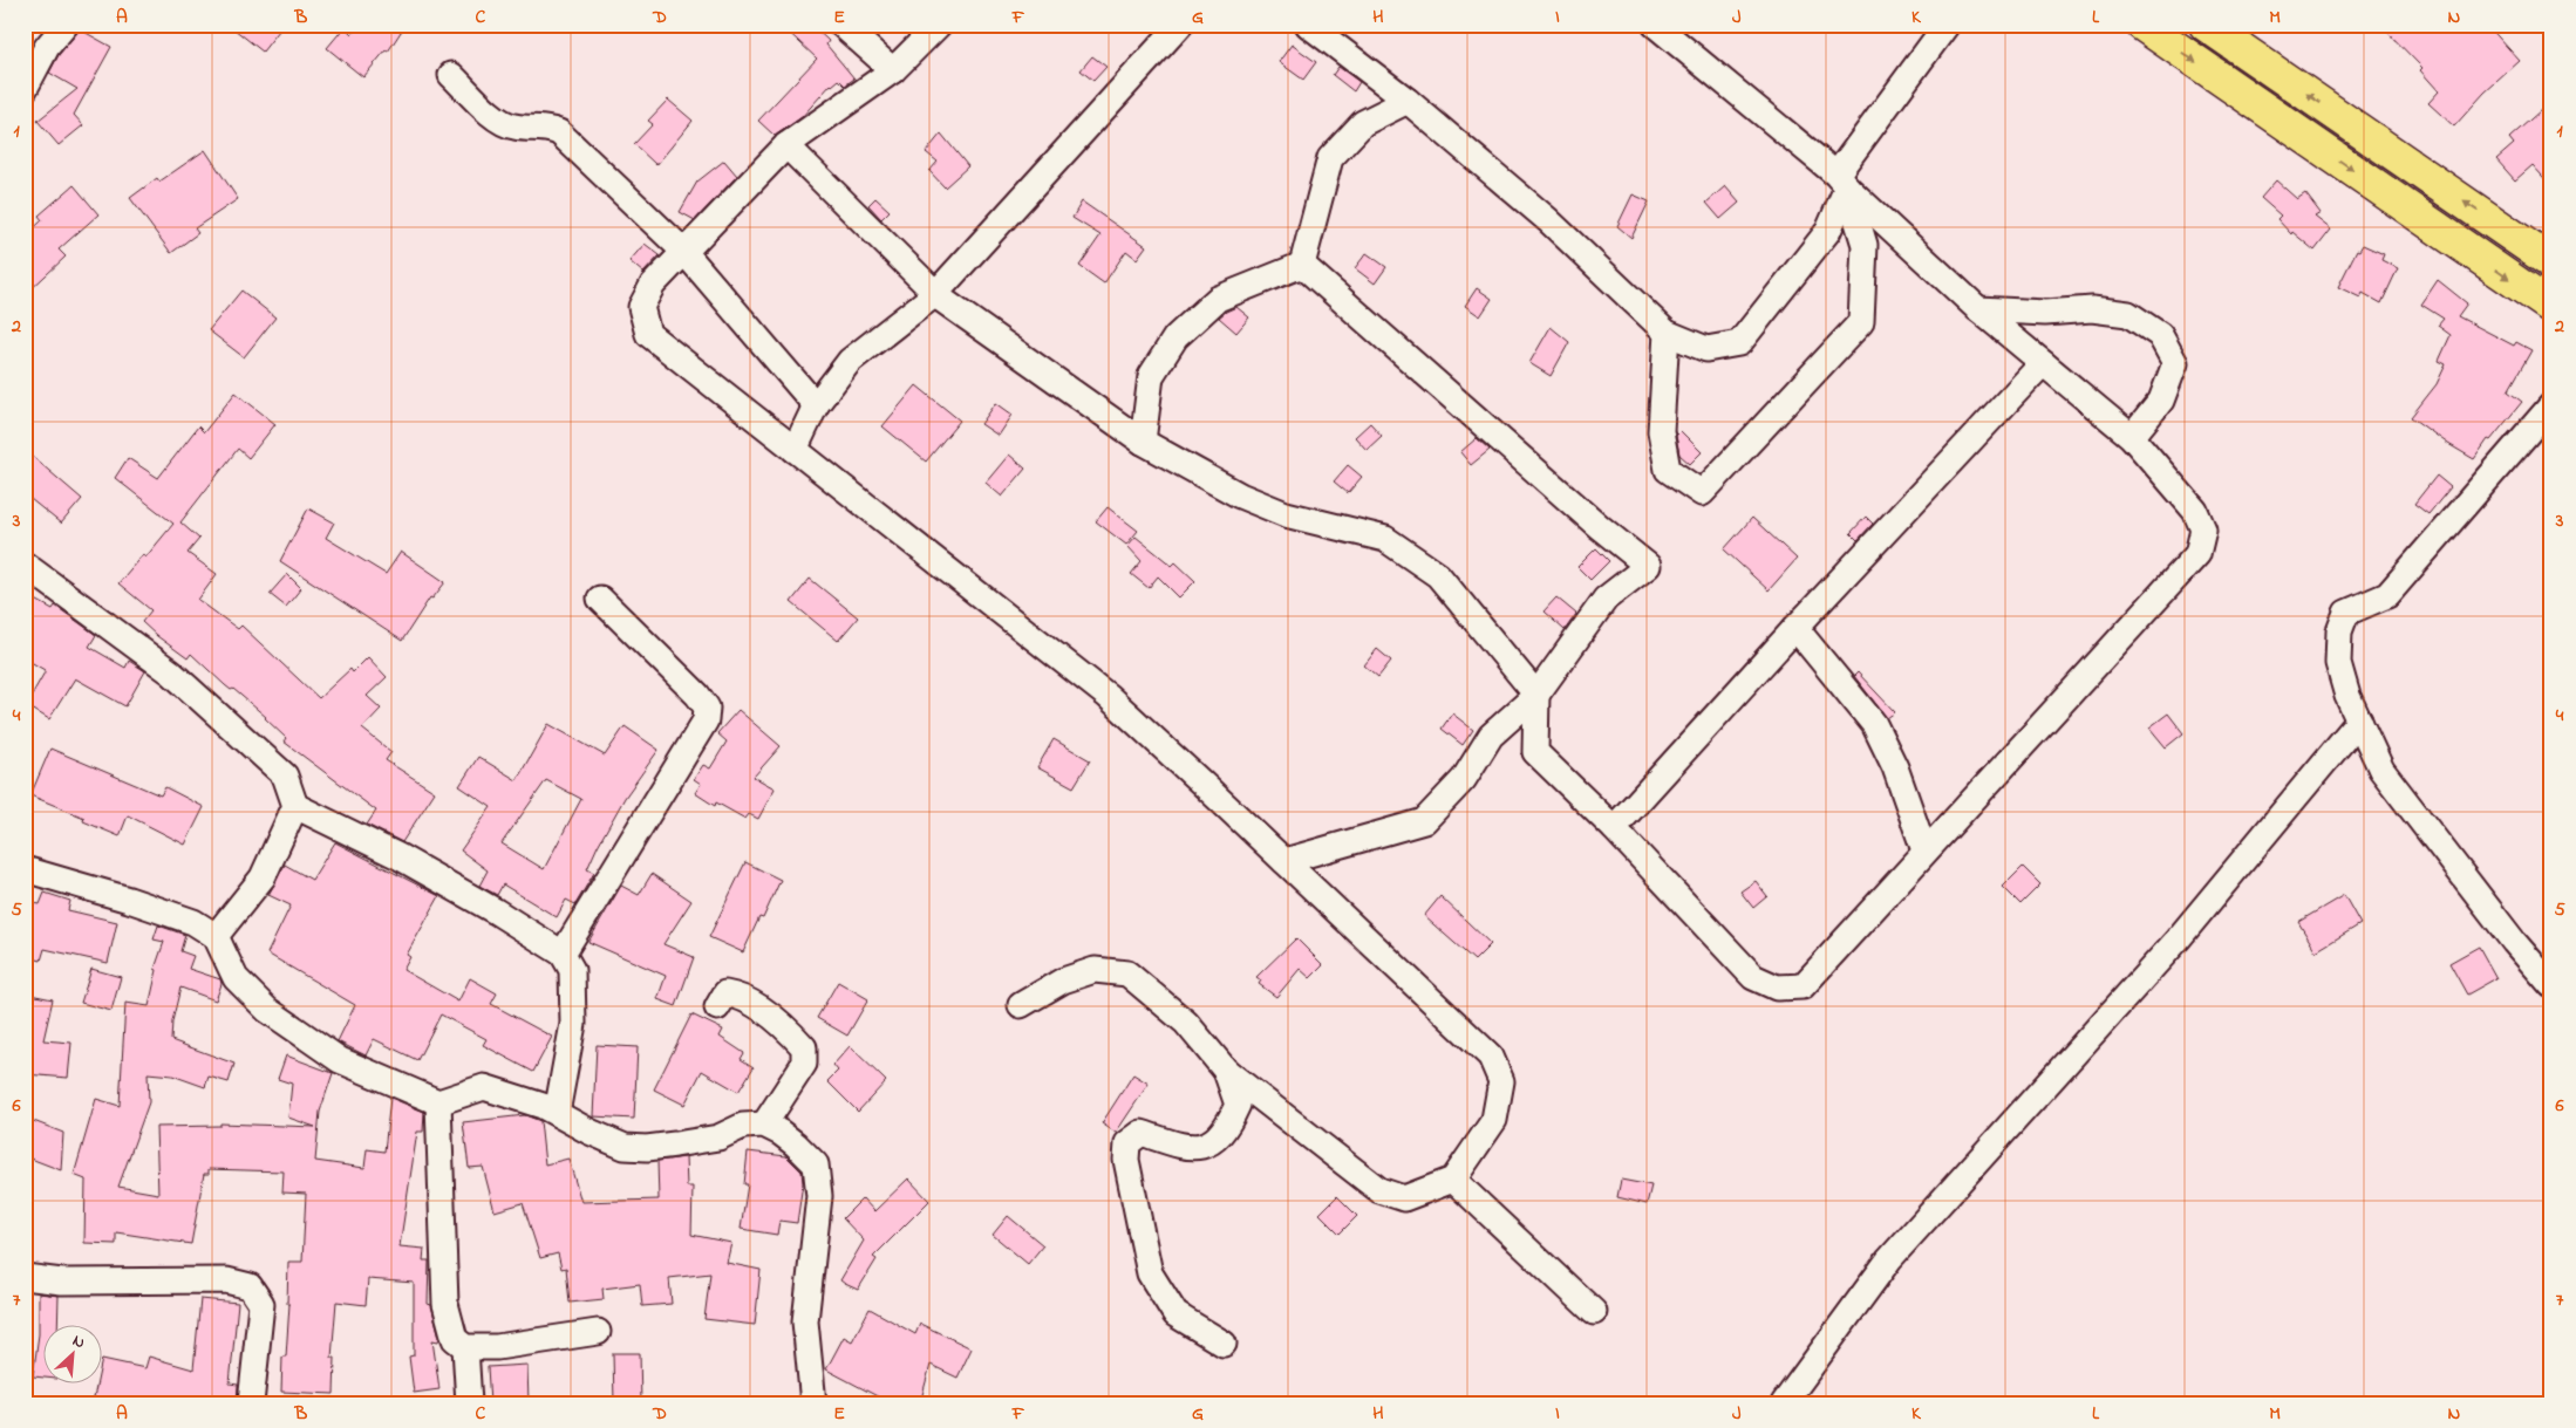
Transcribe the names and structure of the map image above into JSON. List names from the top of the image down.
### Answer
{
  "north": "top right",
  "grid": {
    "columns": [
      "A",
      "B",
      "C",
      "D",
      "E",
      "F",
      "G",
      "H",
      "I",
      "J",
      "K",
      "L",
      "M",
      "N"
    ],
    "rows": [
      "1",
      "2",
      "3",
      "4",
      "5",
      "6",
      "7"
    ]
  }
}
